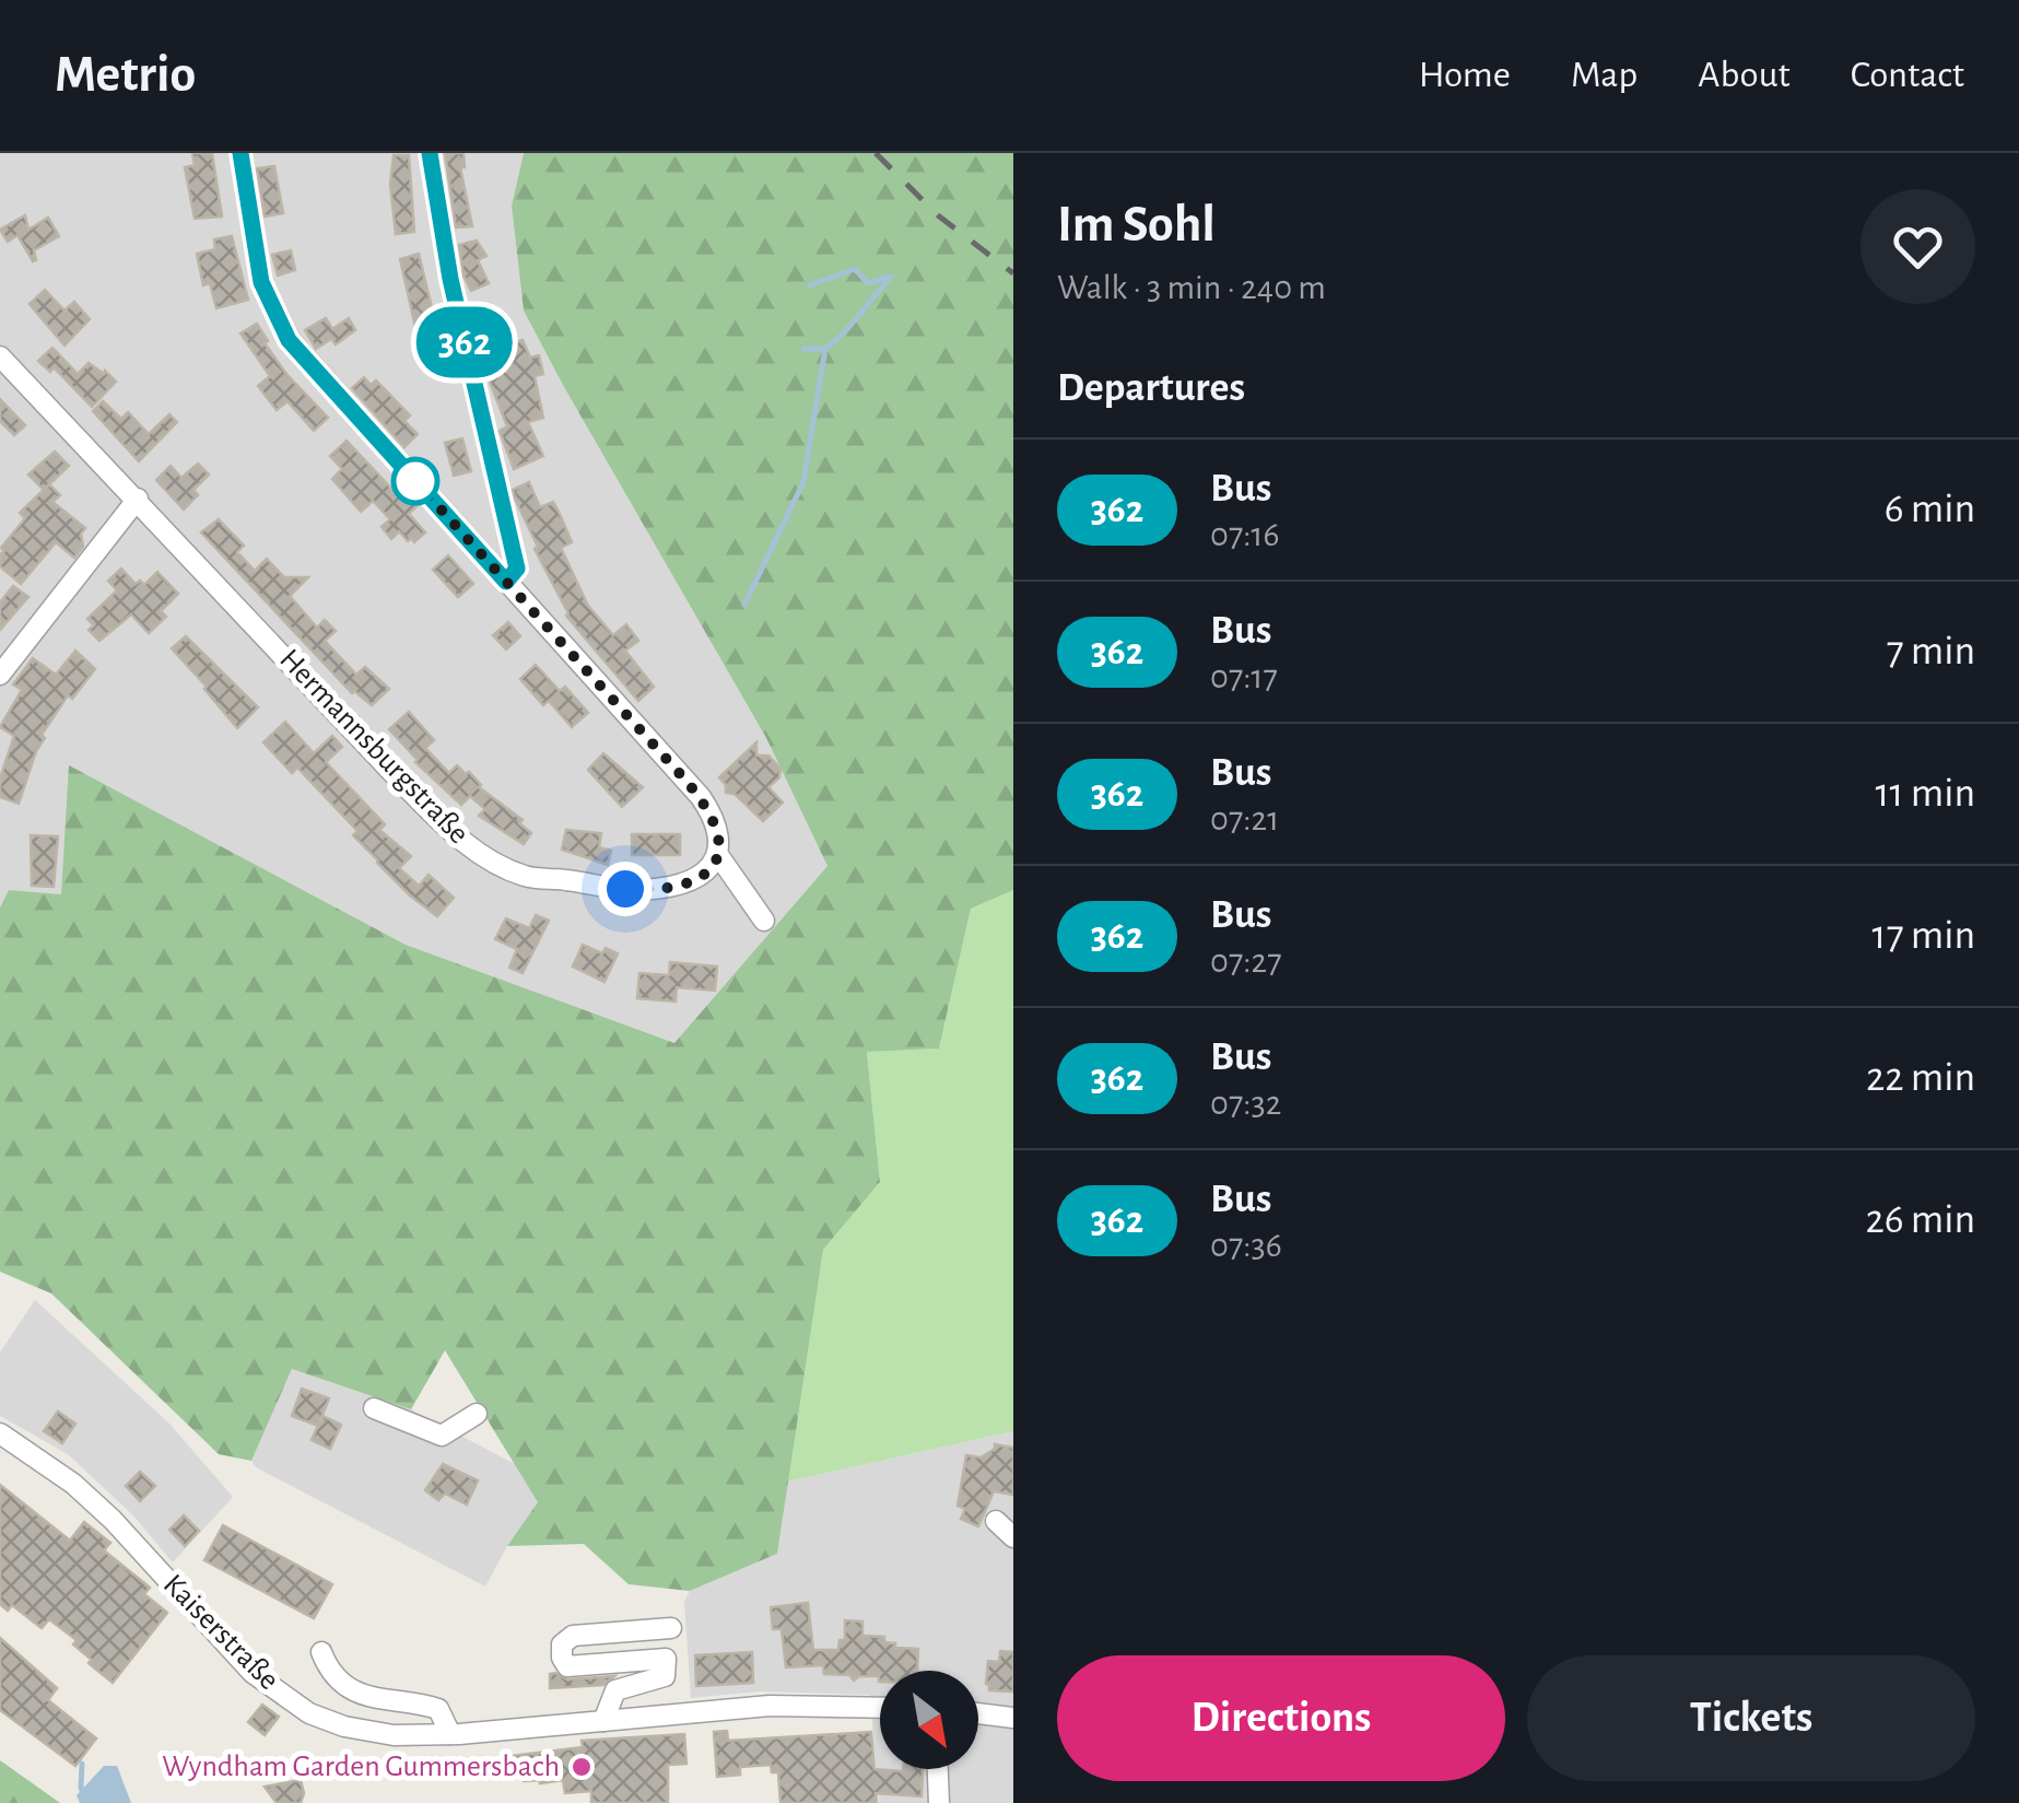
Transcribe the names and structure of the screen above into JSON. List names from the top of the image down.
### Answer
{
  "streets": {
    "street": ["Hermannsburgstraße", "Kaiserstraße"]
  },
  "places": ["Wyndham Garden Gummersbach"],
  "lines": ["bus line 362"],
  "north": "bottom right",
  "page": {
    "header": "Metrio",
    "nav": [
      "Home",
      "Map",
      "About",
      "Contact"
    ],
    "on_map": "362",
    "heading": [
      ["Im Sohl", "Walk · 3 min · 240 m"],
      "Departures"
    ],
    "list": [
      {
        "mark": "362",
        "name": "Bus",
        "note": "07:16",
        "value": "6 min"
      },
      {
        "mark": "362",
        "name": "Bus",
        "note": "07:17",
        "value": "7 min"
      },
      {
        "mark": "362",
        "name": "Bus",
        "note": "07:21",
        "value": "11 min"
      },
      {
        "mark": "362",
        "name": "Bus",
        "note": "07:27",
        "value": "17 min"
      },
      {
        "mark": "362",
        "name": "Bus",
        "note": "07:32",
        "value": "22 min"
      },
      {
        "mark": "362",
        "name": "Bus",
        "note": "07:36",
        "value": "26 min"
      }
    ],
    "buttons": ["Directions", "Tickets"]
  }
}
